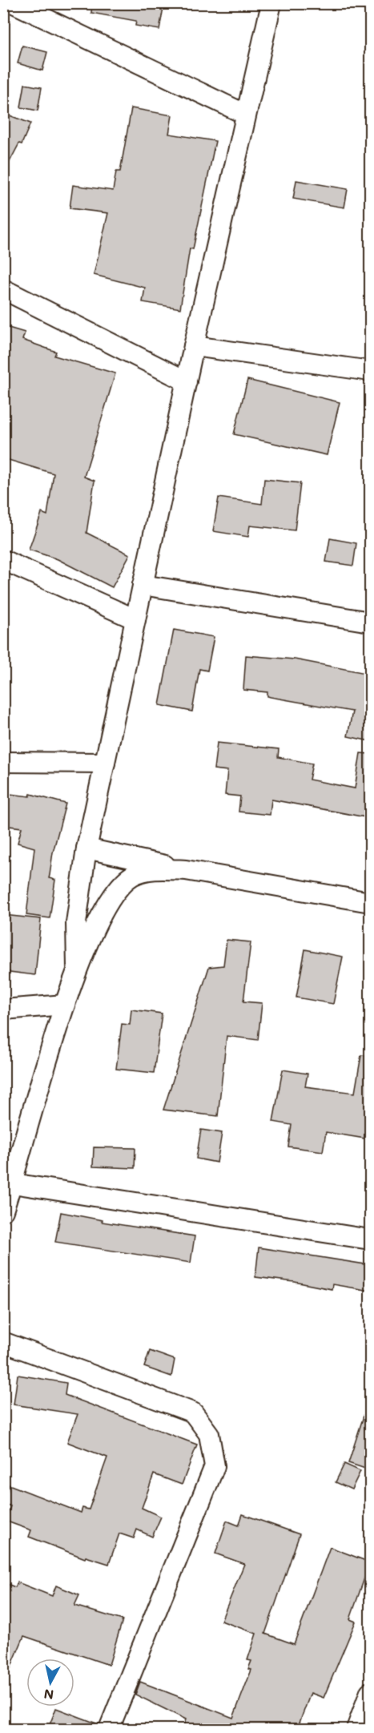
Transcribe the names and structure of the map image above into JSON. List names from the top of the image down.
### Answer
{
  "north": "bottom"
}
